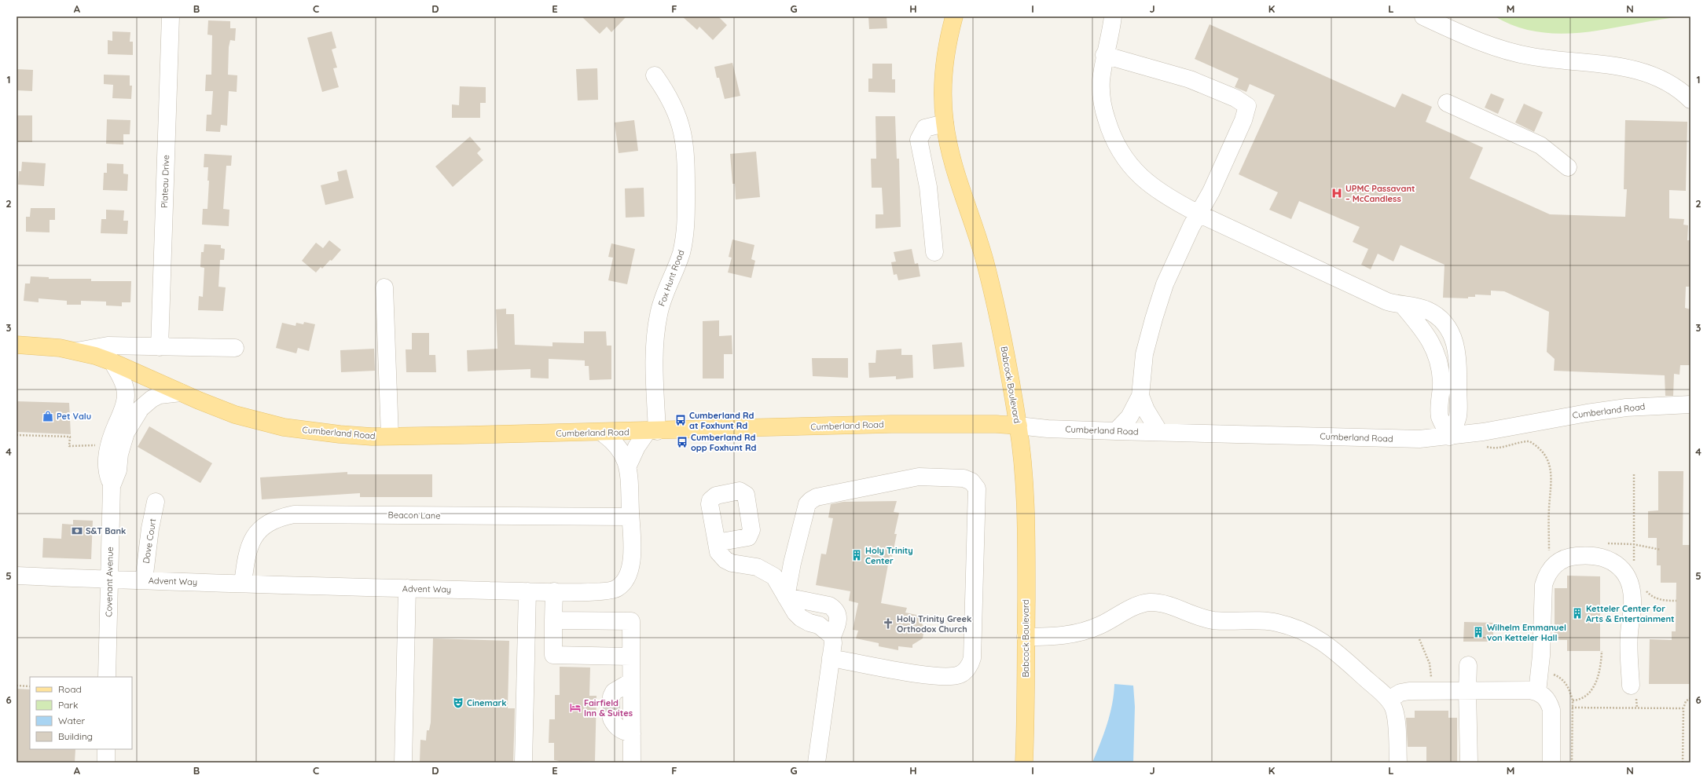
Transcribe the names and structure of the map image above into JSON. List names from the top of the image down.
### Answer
{
  "streets": {
    "main road": ["Babcock Boulevard", "Cumberland Road"],
    "street": [
      "Plateau Drive",
      "Fox Hunt Road",
      "Beacon Lane",
      "Dove Court",
      "Advent Way",
      "Covenant Avenue"
    ]
  },
  "crossings": [
    ["Fox Hunt Road", "Cumberland Road"],
    ["Fox Hunt Road", "Advent Way"],
    ["Babcock Boulevard", "Cumberland Road"],
    ["Cumberland Road", "Advent Way"],
    ["Cumberland Road", "Covenant Avenue"],
    ["Beacon Lane", "Advent Way"],
    ["Dove Court", "Advent Way"],
    ["Advent Way", "Covenant Avenue"]
  ],
  "places": {
    "hospital": ["UPMC Passavant – McCandless"],
    "shop": ["Pet Valu"],
    "bus stop": ["Cumberland Rd at Foxhunt Rd", "Cumberland Rd opp Foxhunt Rd"],
    "bank": ["S&T Bank"],
    "building": ["Holy Trinity Center", "Ketteler Center for Arts & Entertainment", "Wilhelm Emmanuel von Ketteler Hall"],
    "church": ["Holy Trinity Greek Orthodox Church"],
    "theatre": ["Cinemark"],
    "hotel": ["Fairfield Inn & Suites"]
  },
  "legend": [
    "Road",
    "Park",
    "Water",
    "Building"
  ],
  "grid": {
    "columns": [
      "A",
      "B",
      "C",
      "D",
      "E",
      "F",
      "G",
      "H",
      "I",
      "J",
      "K",
      "L",
      "M",
      "N"
    ],
    "rows": [
      "1",
      "2",
      "3",
      "4",
      "5",
      "6"
    ]
  }
}
